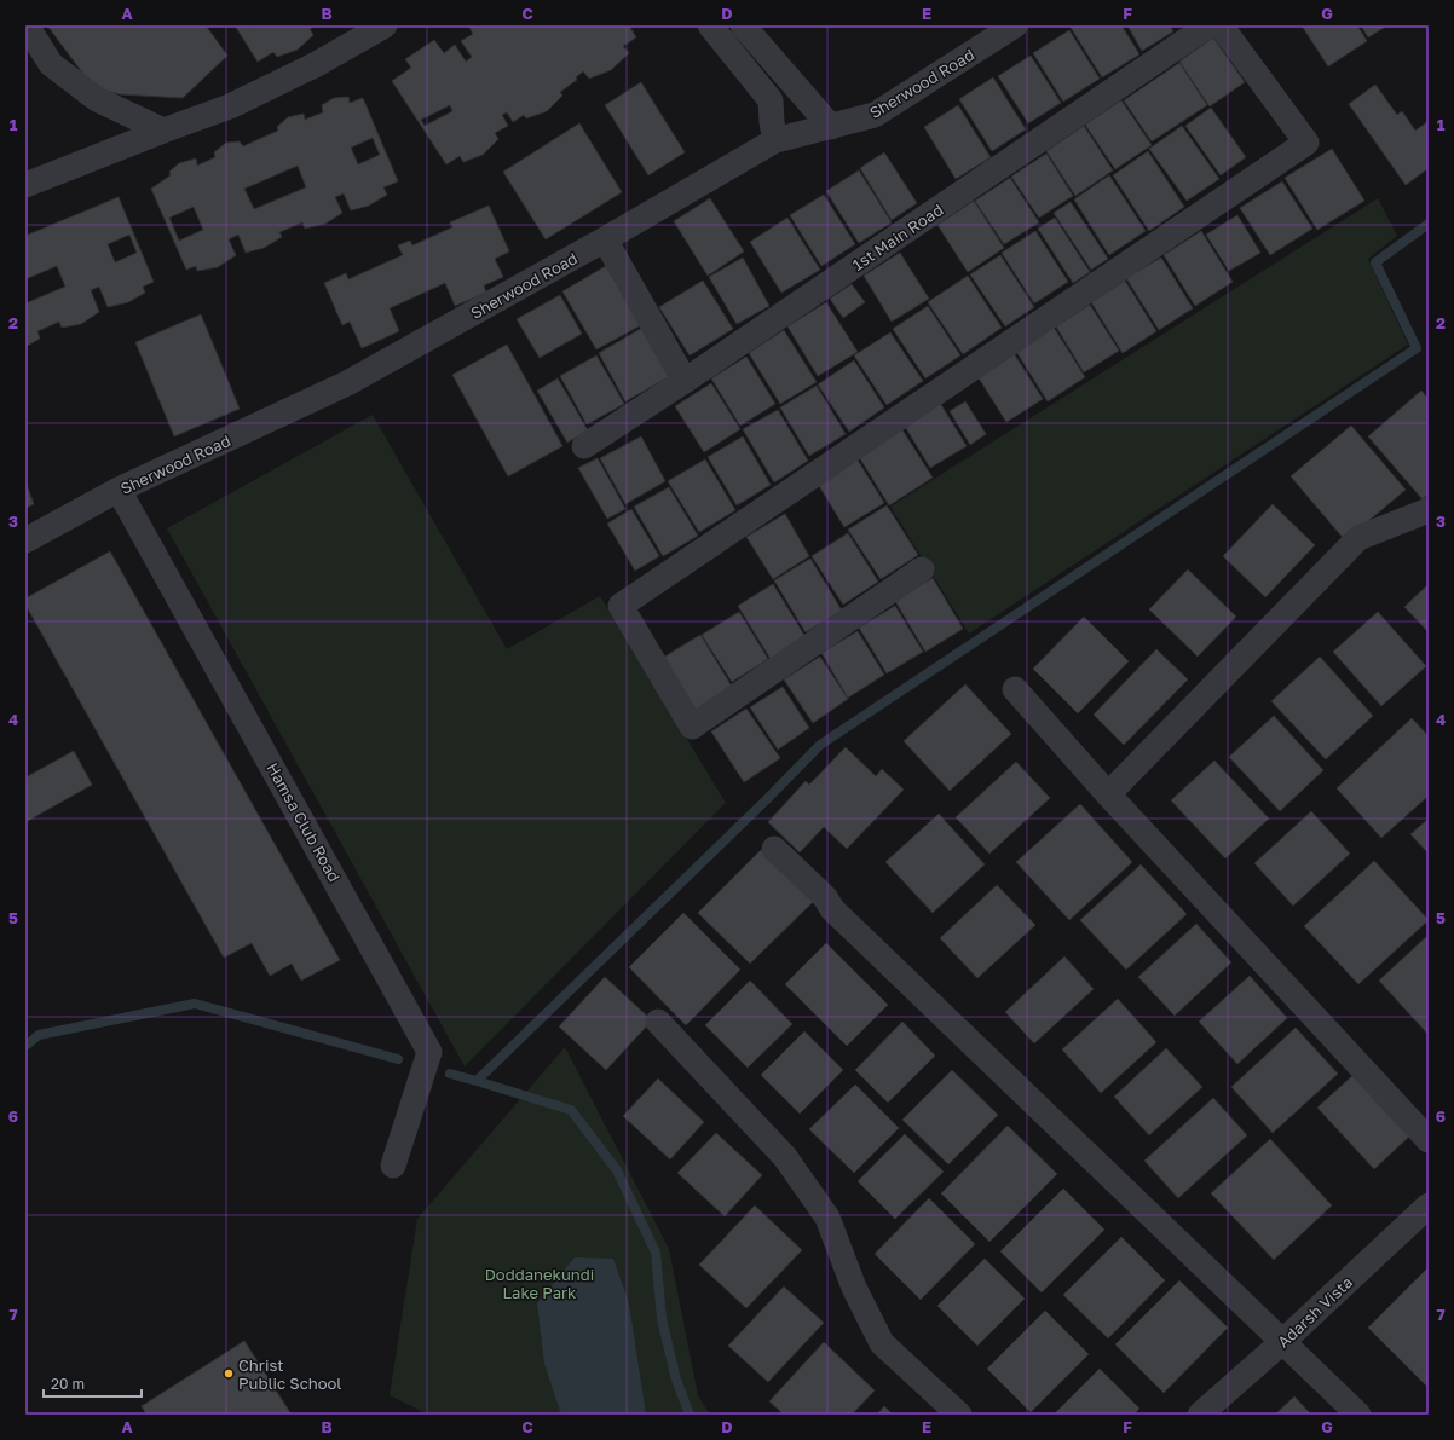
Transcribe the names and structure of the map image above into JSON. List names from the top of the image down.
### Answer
{
  "streets": {
    "street": [
      "Sherwood Road",
      "1st Main Road",
      "Hamsa Club Road",
      "Adarsh Vista"
    ]
  },
  "crossings": [
    ["Sherwood Road", "Hamsa Club Road"]
  ],
  "parks": ["Doddanekundi Lake Park"],
  "places": ["Christ Public School"],
  "scale_bar": "20 m",
  "grid": {
    "columns": [
      "A",
      "B",
      "C",
      "D",
      "E",
      "F",
      "G"
    ],
    "rows": [
      "1",
      "2",
      "3",
      "4",
      "5",
      "6",
      "7"
    ]
  }
}
